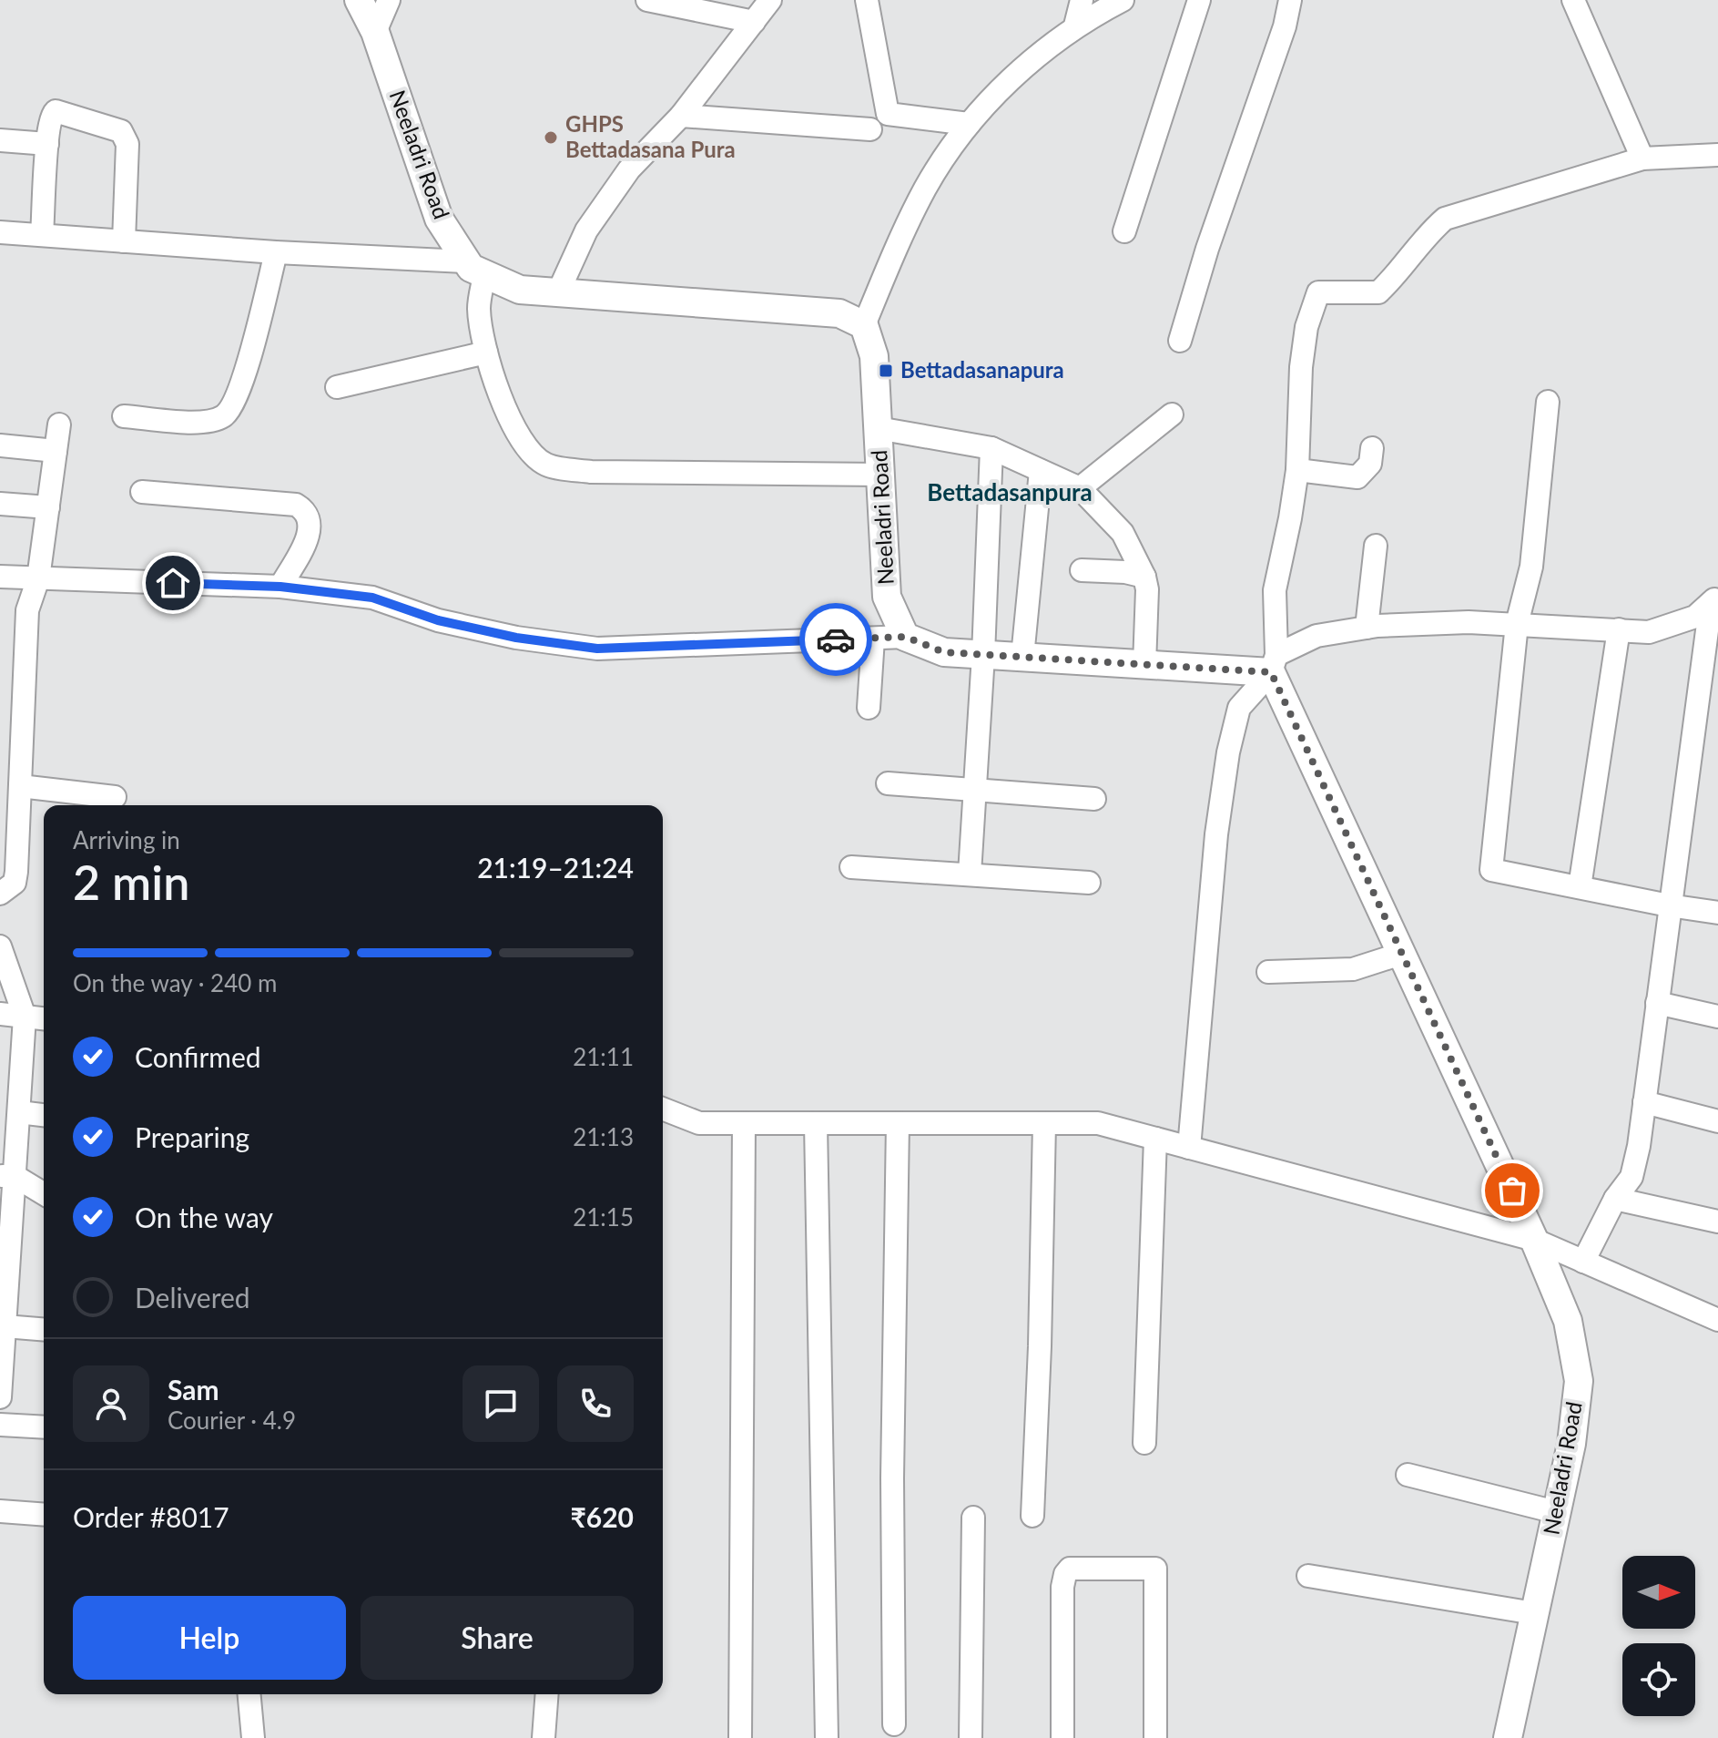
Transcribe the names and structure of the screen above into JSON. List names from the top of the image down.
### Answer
{
  "streets": {
    "main road": ["Neeladri Road"]
  },
  "districts": ["Bettadasanpura"],
  "places": {
    "other": ["GHPS Bettadasana Pura"],
    "transit": ["Bettadasanapura"]
  },
  "north": "right",
  "page": {
    "heading": ["2 min", "Arriving in", "21:19–21:24"],
    "panel": [
      "Sam",
      "Courier · 4.9",
      "Order #8017",
      "₹620"
    ],
    "bar": "On the way · 240 m",
    "list": [
      ["Confirmed", "21:11"],
      ["Preparing", "21:13"],
      ["On the way", "21:15"],
      "Delivered"
    ],
    "buttons": ["Help", "Share"]
  }
}
